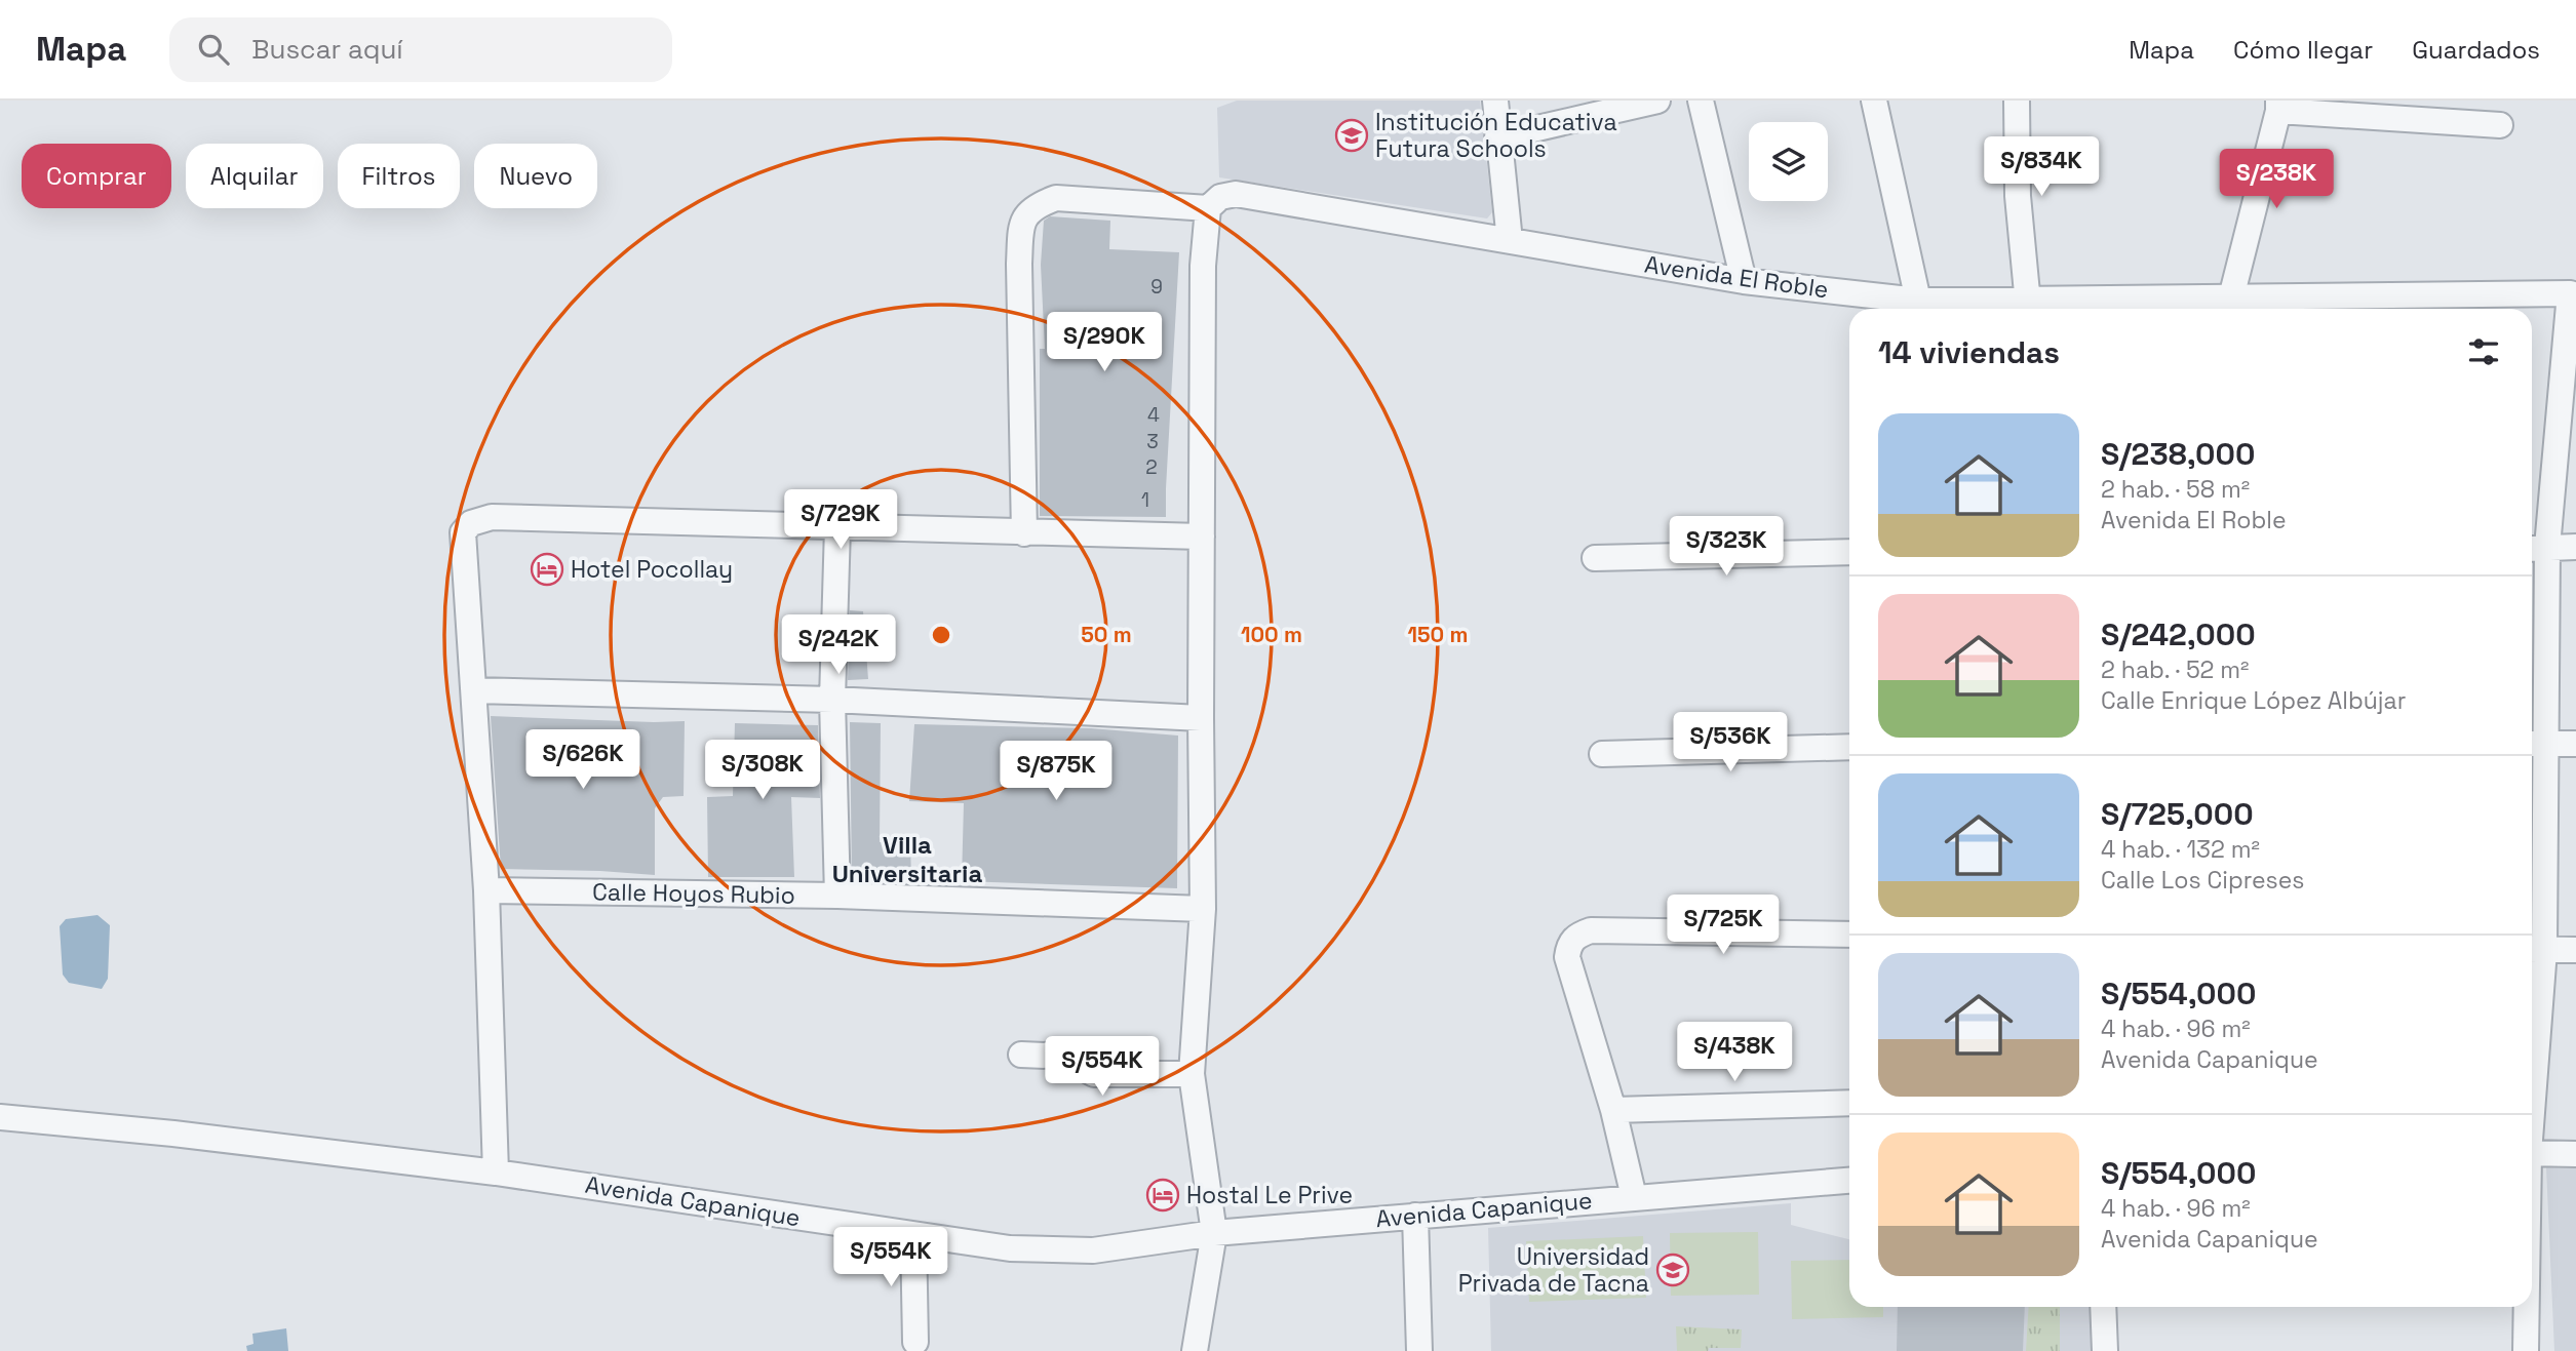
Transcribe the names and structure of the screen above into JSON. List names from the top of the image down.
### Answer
{
  "streets": {
    "street": ["Avenida El Roble", "Calle Hoyos Rubio", "Avenida Capanique"]
  },
  "districts": ["Villa Universitaria"],
  "places": {
    "school or university": ["Institución Educativa Futura Schools", "Universidad Privada de Tacna"],
    "hotel": ["Hotel Pocollay", "Hostal Le Prive"]
  },
  "house_numbers": [
    "9",
    "4",
    "3",
    "2",
    "1"
  ],
  "page": {
    "header": "Mapa",
    "search": "Buscar aquí",
    "nav": ["Mapa", "Cómo llegar", "Guardados"],
    "price": [
      "S/834K",
      "S/238K",
      "S/290K",
      "S/729K",
      "S/323K",
      "S/242K",
      "S/536K",
      "S/626K",
      "S/308K",
      "S/875K",
      "S/725K",
      "S/438K",
      "S/554K",
      "S/554K"
    ],
    "chip": [
      "Comprar",
      "Alquilar",
      "Filtros",
      "Nuevo"
    ],
    "heading": "14 viviendas",
    "list": [
      {
        "name": "S/238,000",
        "note": "2 hab. · 58 m² · Avenida El Roble"
      },
      {
        "name": "S/242,000",
        "note": "2 hab. · 52 m² · Calle Enrique López Albújar"
      },
      {
        "name": "S/725,000",
        "note": "4 hab. · 132 m² · Calle Los Cipreses"
      },
      {
        "name": "S/554,000",
        "note": "4 hab. · 96 m² · Avenida Capanique"
      },
      {
        "name": "S/554,000",
        "note": "4 hab. · 96 m² · Avenida Capanique"
      }
    ]
  },
  "rings": ["50 m", "100 m", "150 m"]
}
